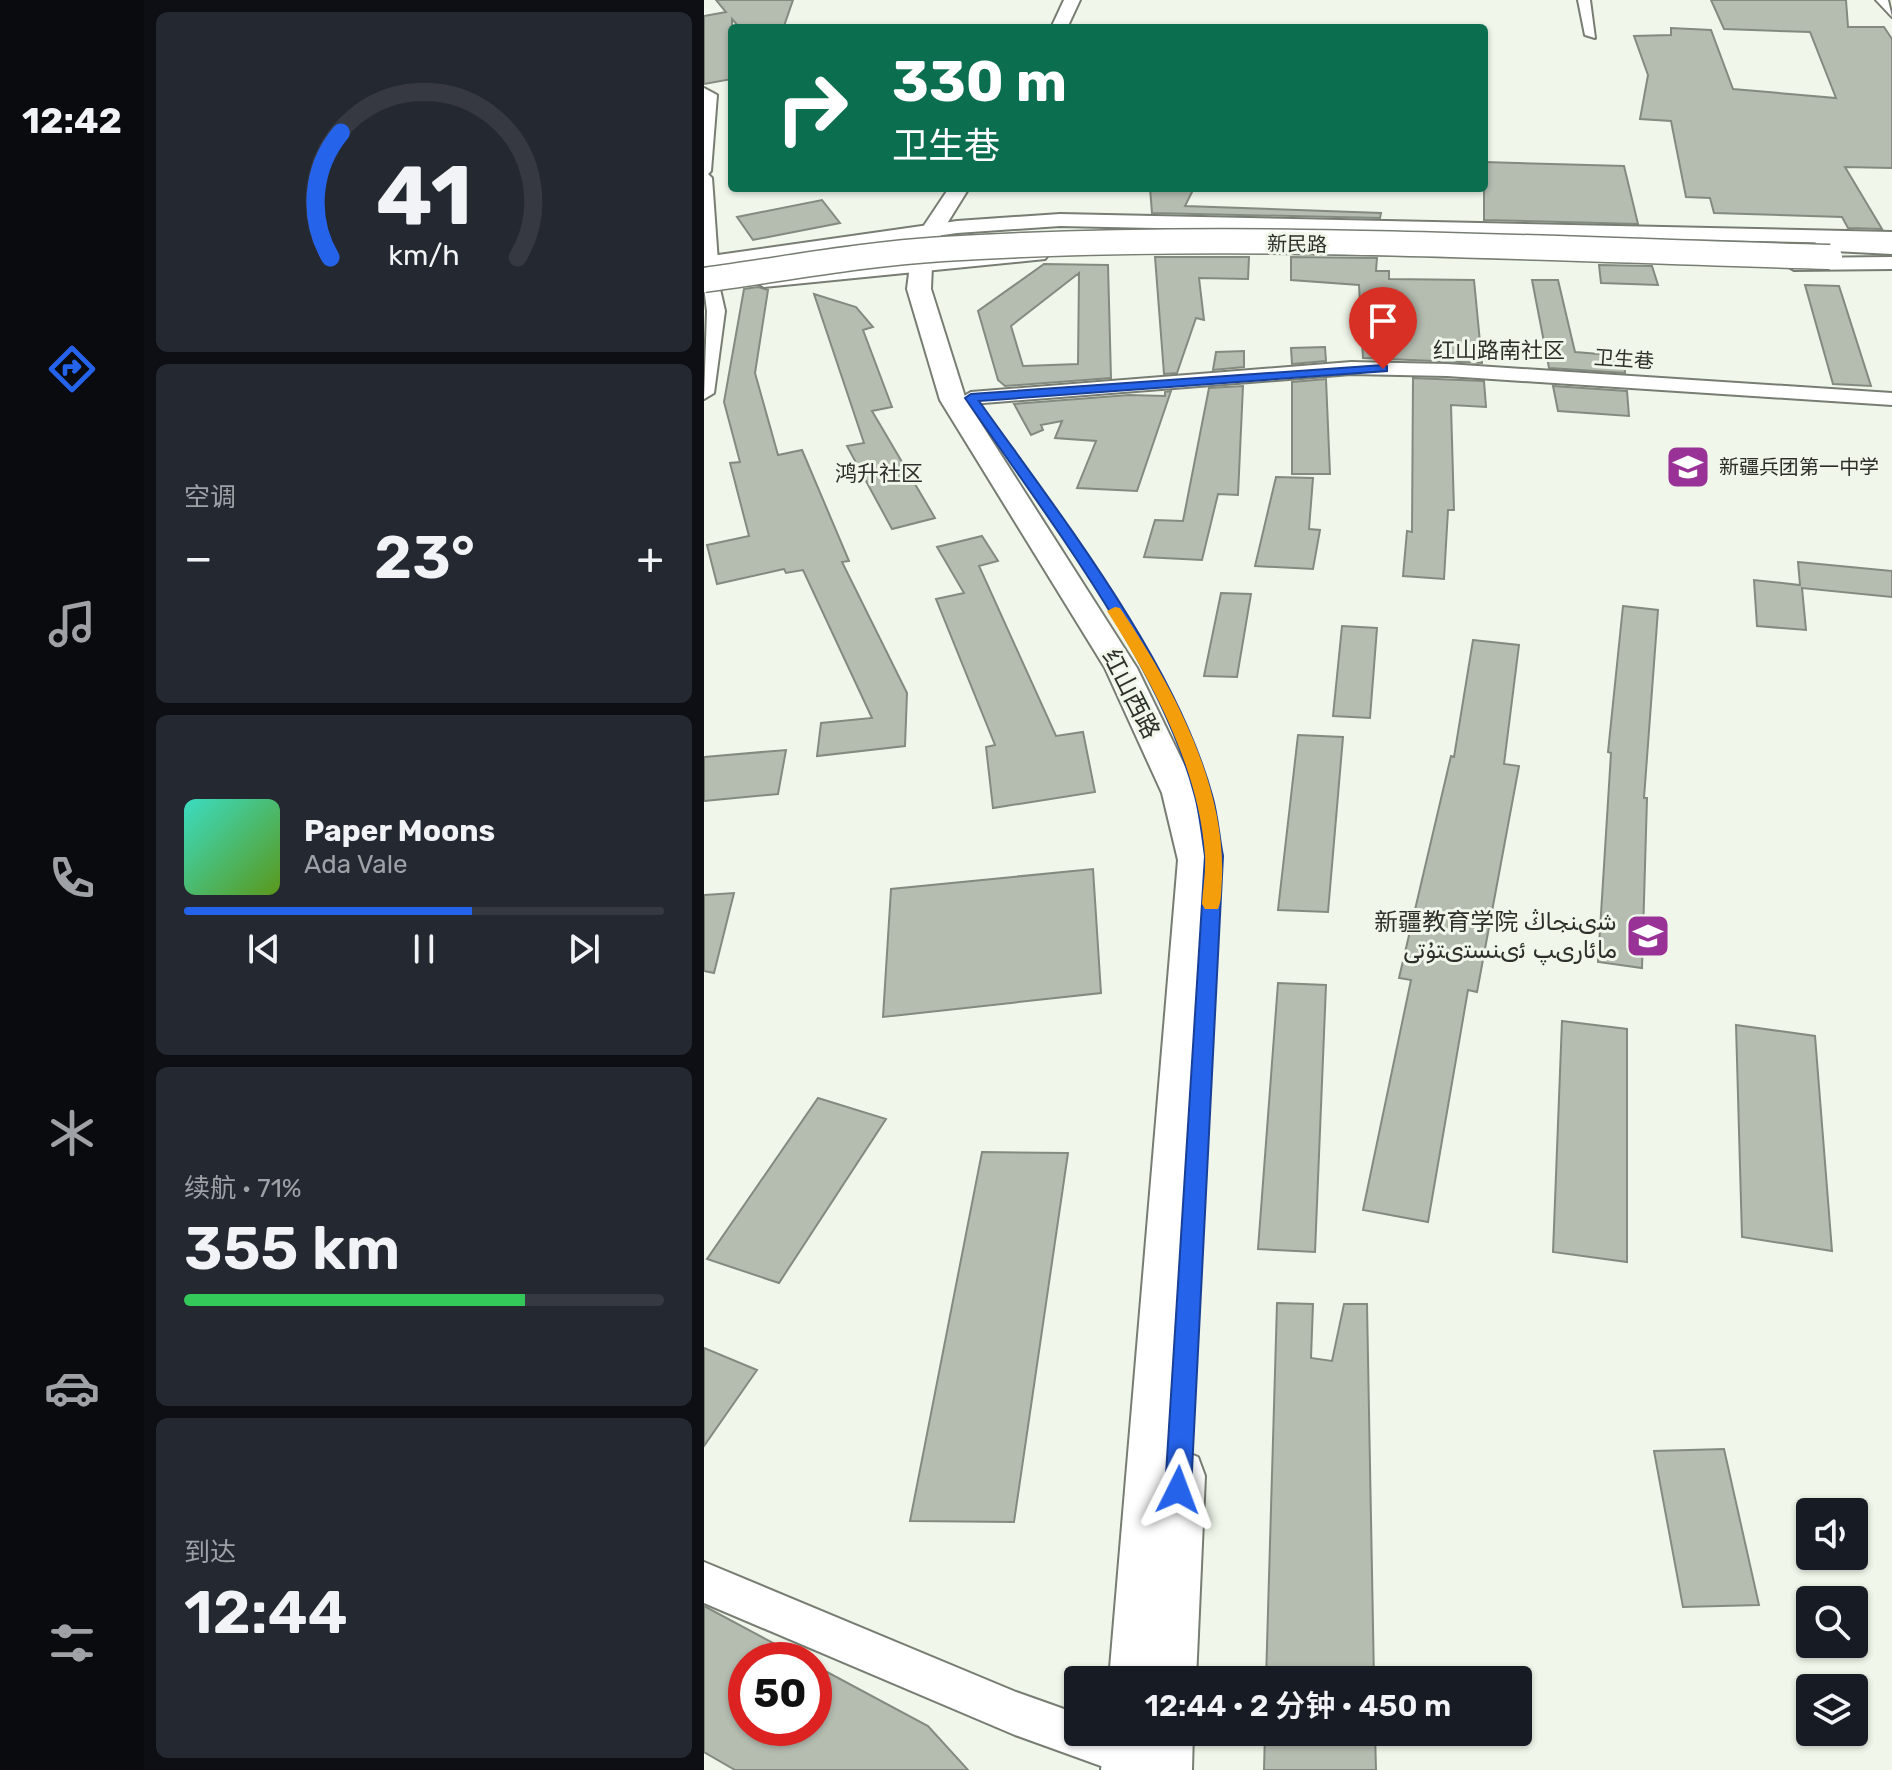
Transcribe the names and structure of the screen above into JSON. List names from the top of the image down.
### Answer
{
  "streets": {
    "main road": ["新民路", "红山西路"],
    "street": ["卫生巷"]
  },
  "crossings": [
    ["卫生巷", "红山西路"]
  ],
  "districts": ["红山路南社区", "鸿升社区"],
  "places": {
    "school or university": ["新疆兵团第一中学", "新疆教育学院 شىنجاڭ مائارىپ ئىنستىتۇتى"]
  },
  "page": {
    "tabs": "12:42",
    "turn": ["330 m", "卫生巷"],
    "tile": [
      "空调",
      ["续航 · 71%", "355 km"],
      ["到达", "12:44"]
    ],
    "heat": ["−", "23°", "+"],
    "song": ["Paper Moons", "Ada Vale"],
    "limit": "50",
    "trip": "12:44 · 2 分钟 · 450 m",
    "gauge": ["41", "km/h"]
  }
}
